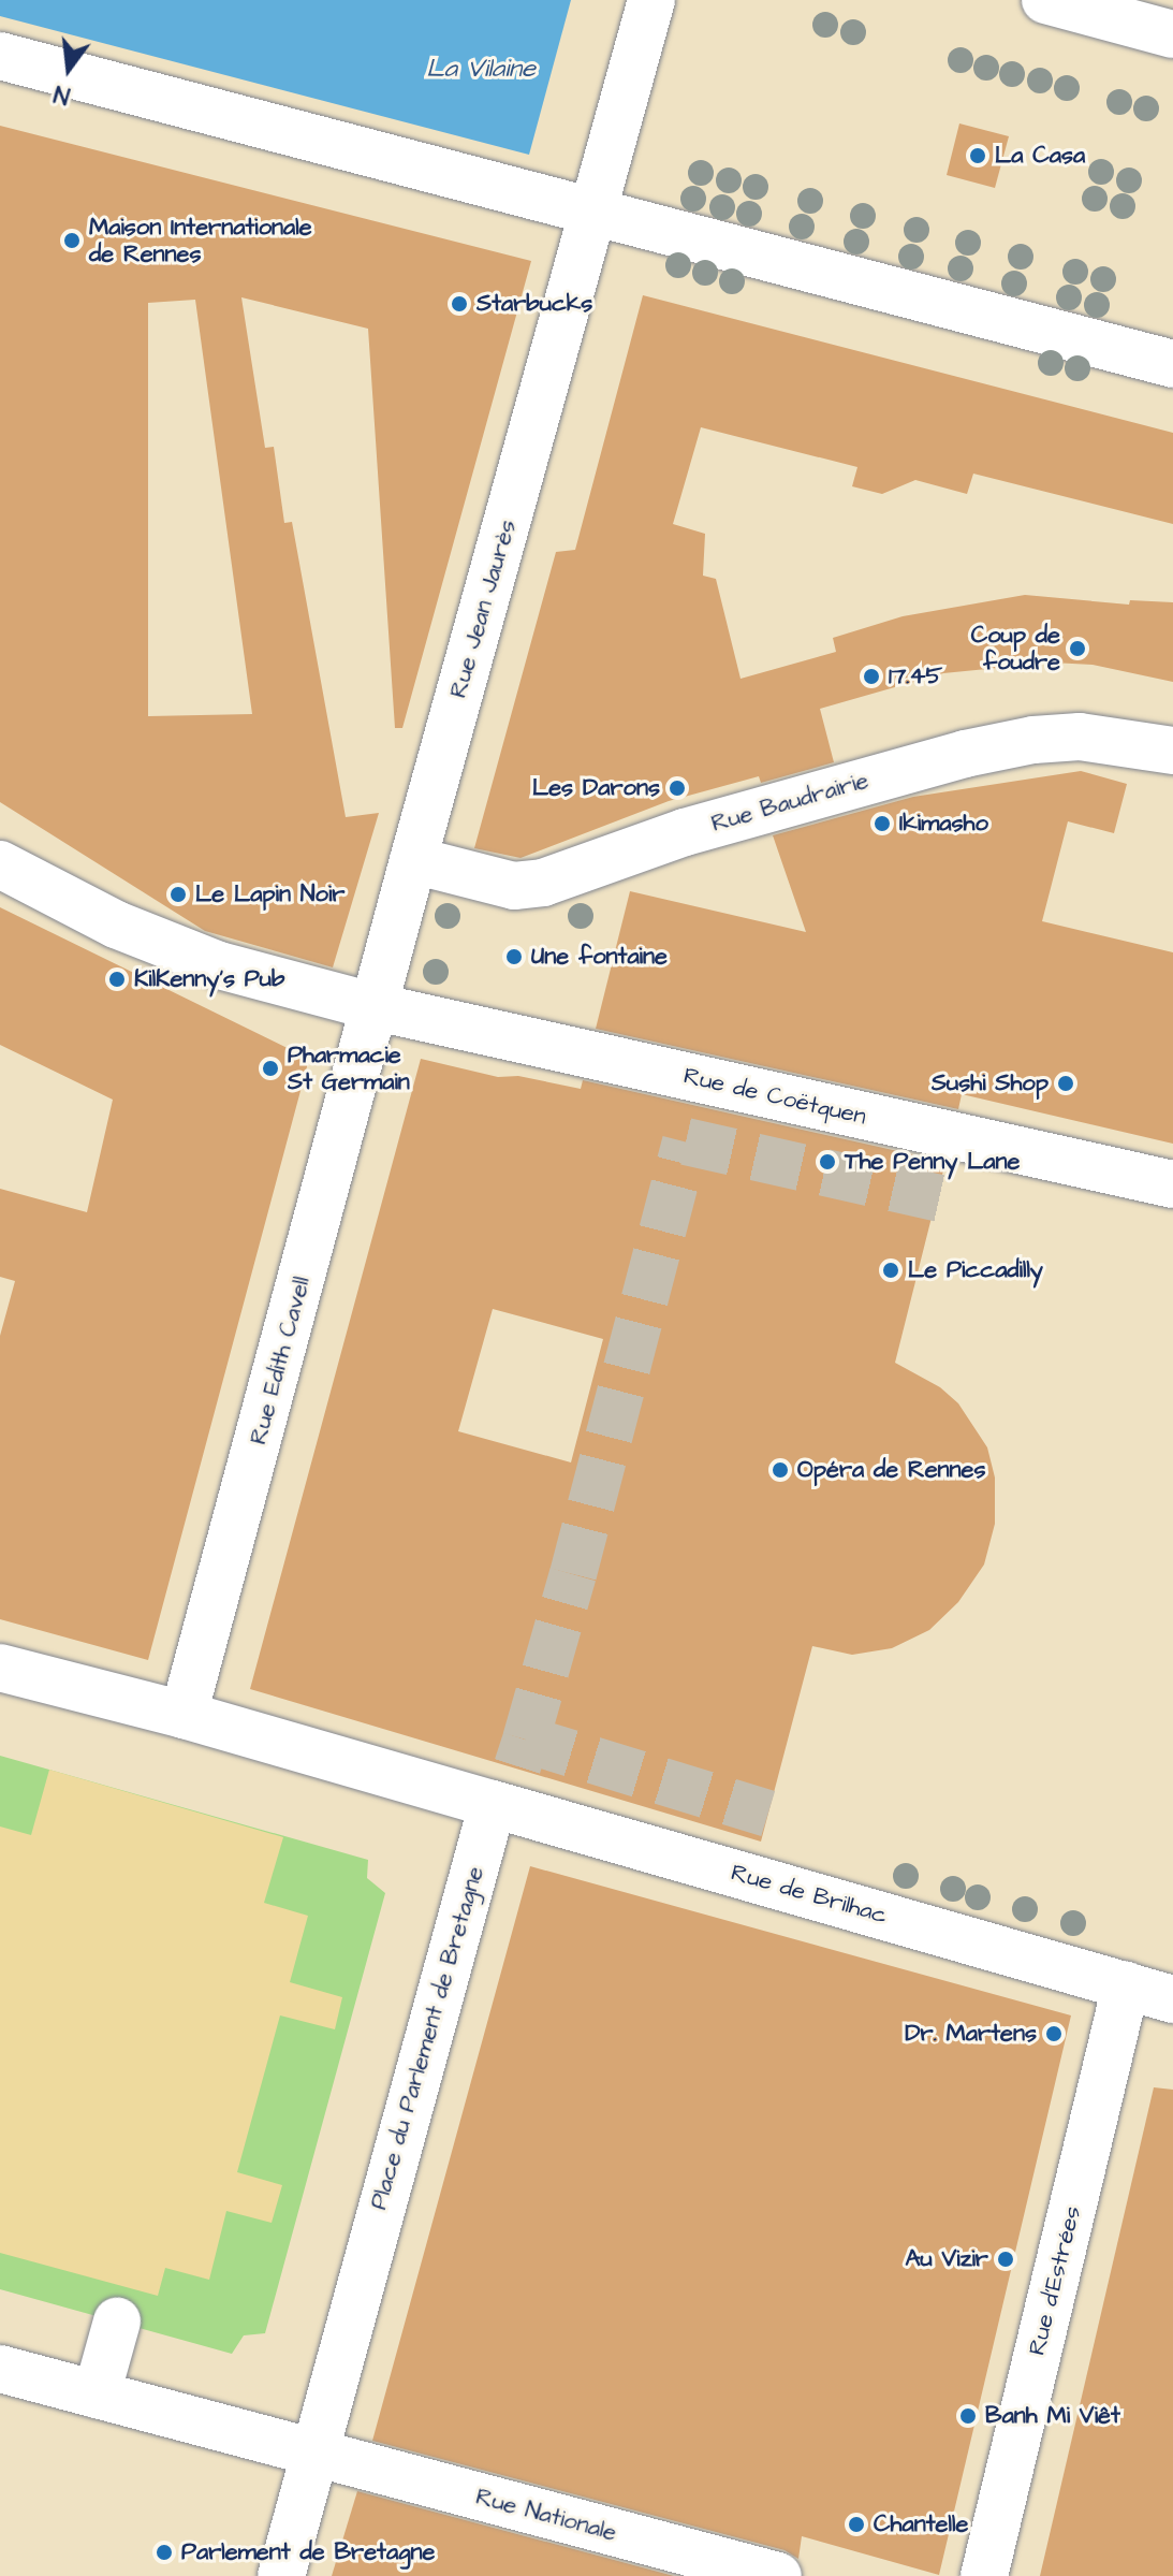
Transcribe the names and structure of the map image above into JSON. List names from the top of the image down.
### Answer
{
  "streets": {
    "street": [
      "Rue Jean Jaurès",
      "Rue Baudrairie",
      "Rue de Coëtquen",
      "Rue Edith Cavell",
      "Rue de Brilhac",
      "Place du Parlement de Bretagne",
      "Rue d'Estrées",
      "Rue Nationale"
    ]
  },
  "crossings": [
    ["Rue Jean Jaurès", "Rue Baudrairie"],
    ["Rue Jean Jaurès", "Rue de Coëtquen"],
    ["Rue Jean Jaurès", "Rue Edith Cavell"],
    ["Rue de Coëtquen", "Rue Edith Cavell"],
    ["Rue de Brilhac", "Place du Parlement de Bretagne"],
    ["Rue de Brilhac", "Rue d'Estrées"],
    ["Place du Parlement de Bretagne", "Rue Nationale"]
  ],
  "water": ["La Vilaine"],
  "places": [
    "La Casa",
    "Maison Internationale de Rennes",
    "Starbucks",
    "Coup de foudre",
    "17.45",
    "Les Darons",
    "Ikimasho",
    "Le Lapin Noir",
    "Une fontaine",
    "KilKenny's Pub",
    "Pharmacie St Germain",
    "Sushi Shop",
    "The Penny Lane",
    "Le Piccadilly",
    "Opéra de Rennes",
    "Dr. Martens",
    "Au Vizir",
    "Banh Mi Viêt",
    "Chantelle",
    "Parlement de Bretagne"
  ],
  "north": "bottom"
}
